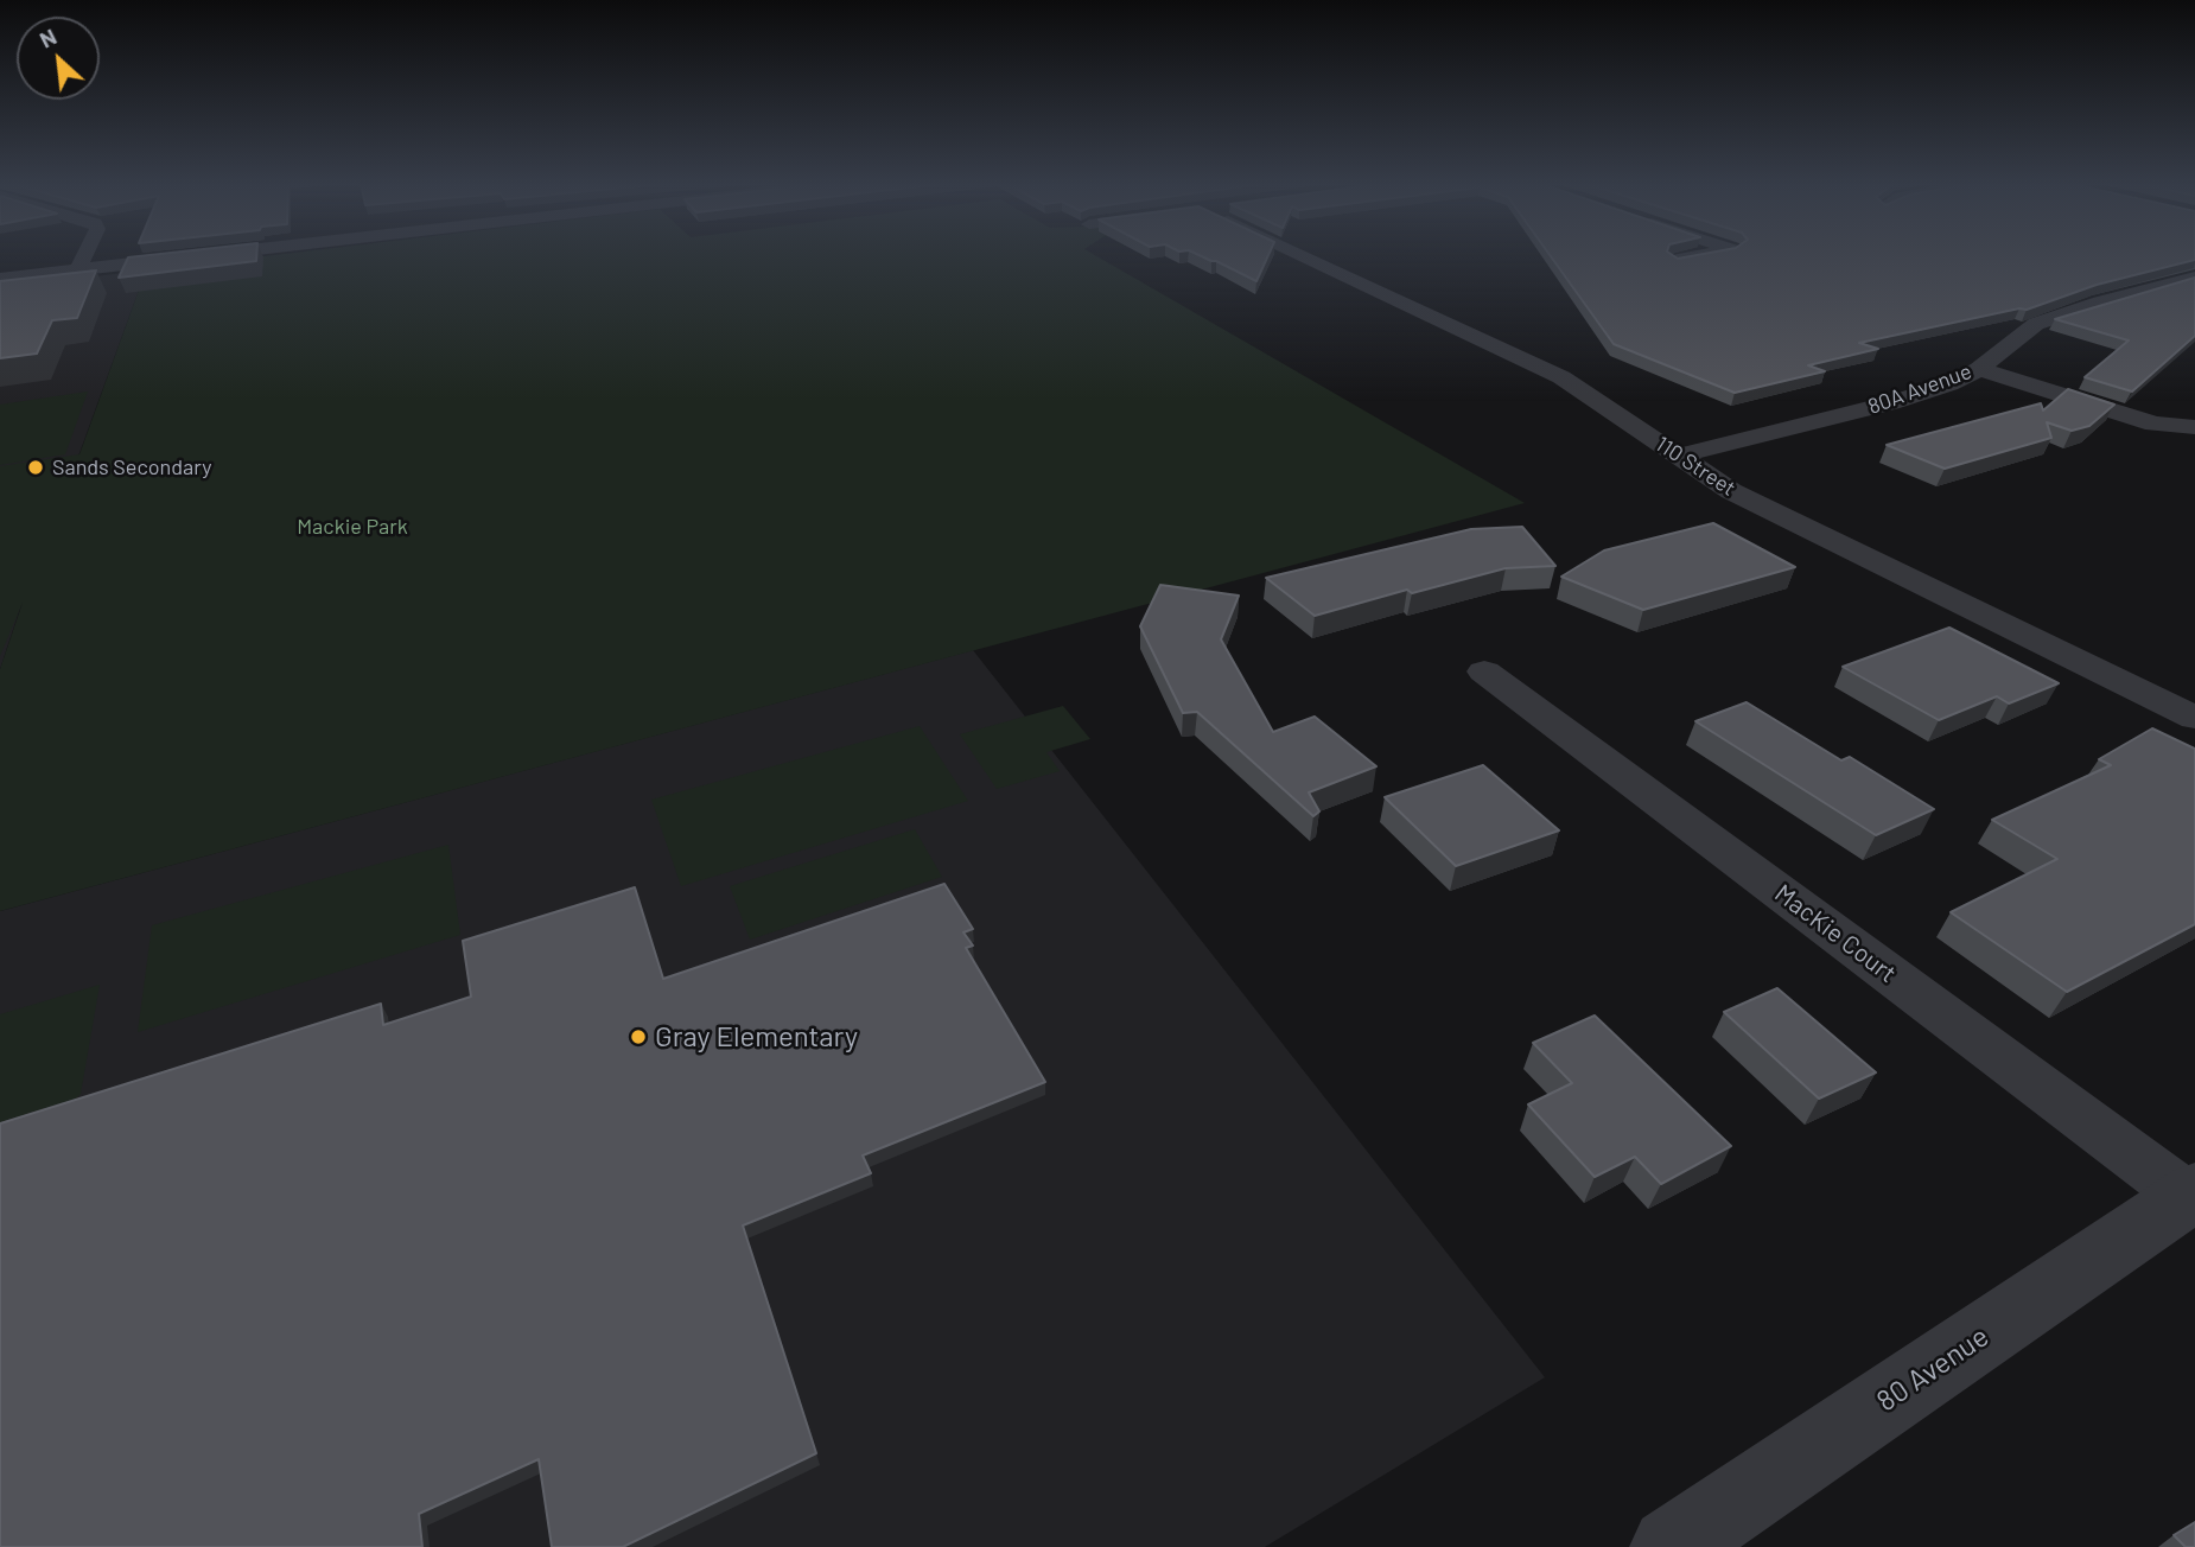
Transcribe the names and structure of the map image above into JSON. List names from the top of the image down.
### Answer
{
  "streets": {
    "street": [
      "80A Avenue",
      "110 Street",
      "MacKie Court",
      "80 Avenue"
    ]
  },
  "crossings": [
    ["80A Avenue", "110 Street"],
    ["MacKie Court", "80 Avenue"]
  ],
  "parks": ["Mackie Park"],
  "places": ["Sands Secondary", "Gray Elementary"],
  "north": "top left"
}
